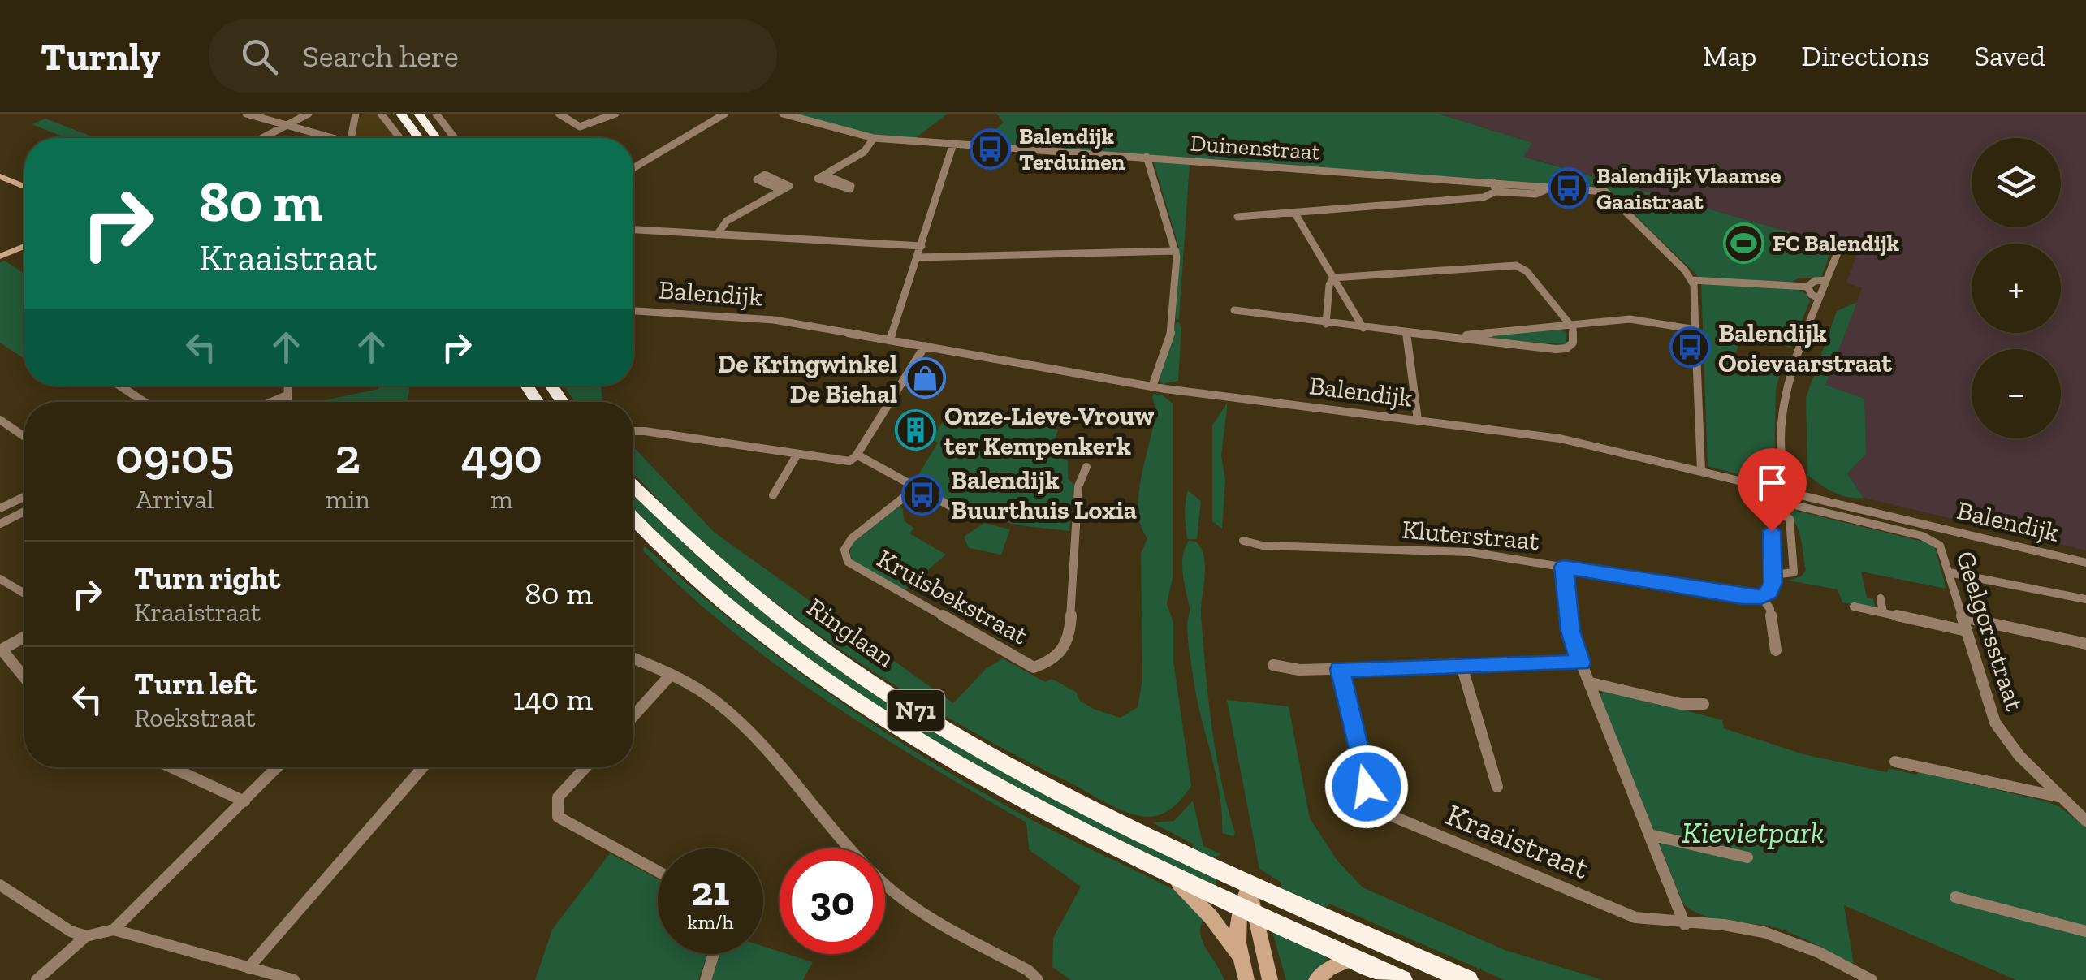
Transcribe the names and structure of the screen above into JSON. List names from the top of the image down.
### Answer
{
  "streets": {
    "highway": ["Ringlaan", "N71"],
    "street": [
      "Duinenstraat",
      "Balendijk",
      "Kluterstraat",
      "Kruisbekstraat",
      "Geelgorsstraat",
      "Kraaistraat"
    ]
  },
  "crossings": [
    ["Balendijk", "Geelgorsstraat"],
    ["Ringlaan", "N71"]
  ],
  "parks": ["Kievietpark"],
  "places": {
    "bus stop": [
      "Balendijk Terduinen",
      "Balendijk Vlaamse Gaaistraat",
      "Balendijk Ooievaarstraat",
      "Balendijk Buurthuis Loxia"
    ],
    "sports": ["FC Balendijk"],
    "shop": ["De Kringwinkel De Biehal"],
    "building": ["Onze-Lieve-Vrouw ter Kempenkerk"]
  },
  "page": {
    "header": "Turnly",
    "search": "Search here",
    "nav": ["Map", "Directions", "Saved"],
    "map_buttons": ["+", "−"],
    "turn": ["80 m", "Kraaistraat"],
    "eta": [
      "09:05",
      "Arrival",
      "2",
      "min",
      "490",
      "m"
    ],
    "list": [
      {
        "name": "Turn right",
        "note": "Kraaistraat",
        "value": "80 m"
      },
      {
        "name": "Turn left",
        "note": "Roekstraat",
        "value": "140 m"
      }
    ],
    "speed": "21 km/h",
    "limit": "30"
  }
}
